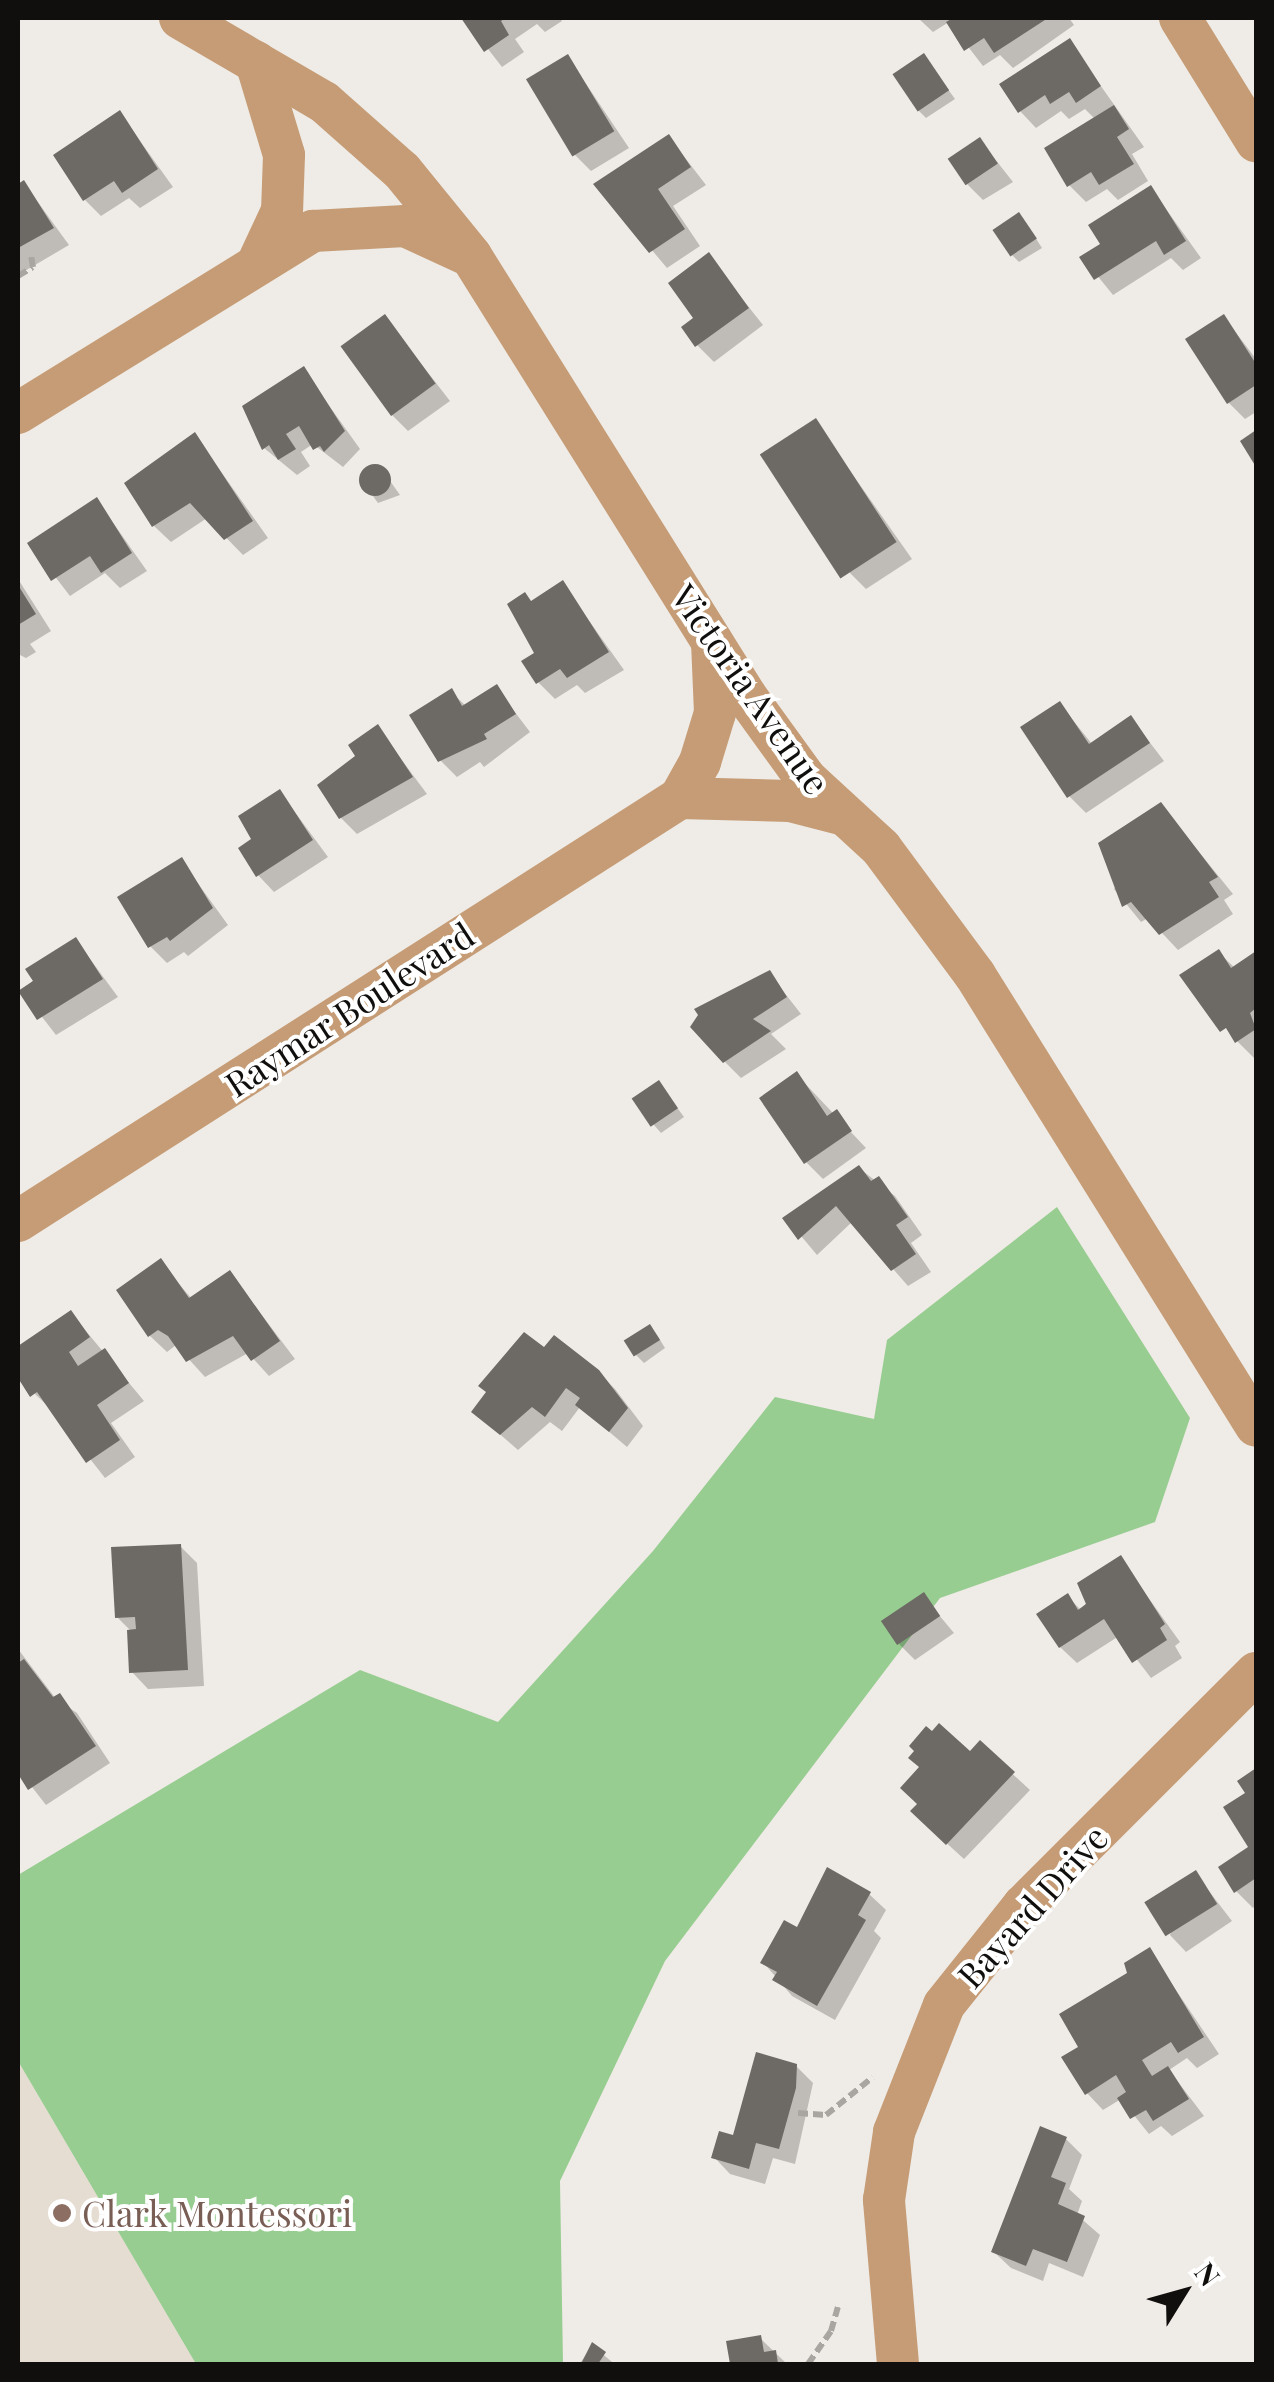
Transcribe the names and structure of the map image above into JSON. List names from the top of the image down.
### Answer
{
  "streets": {
    "street": ["Victoria Avenue", "Raymar Boulevard", "Bayard Drive"]
  },
  "places": ["Clark Montessori"],
  "north": "top right"
}
